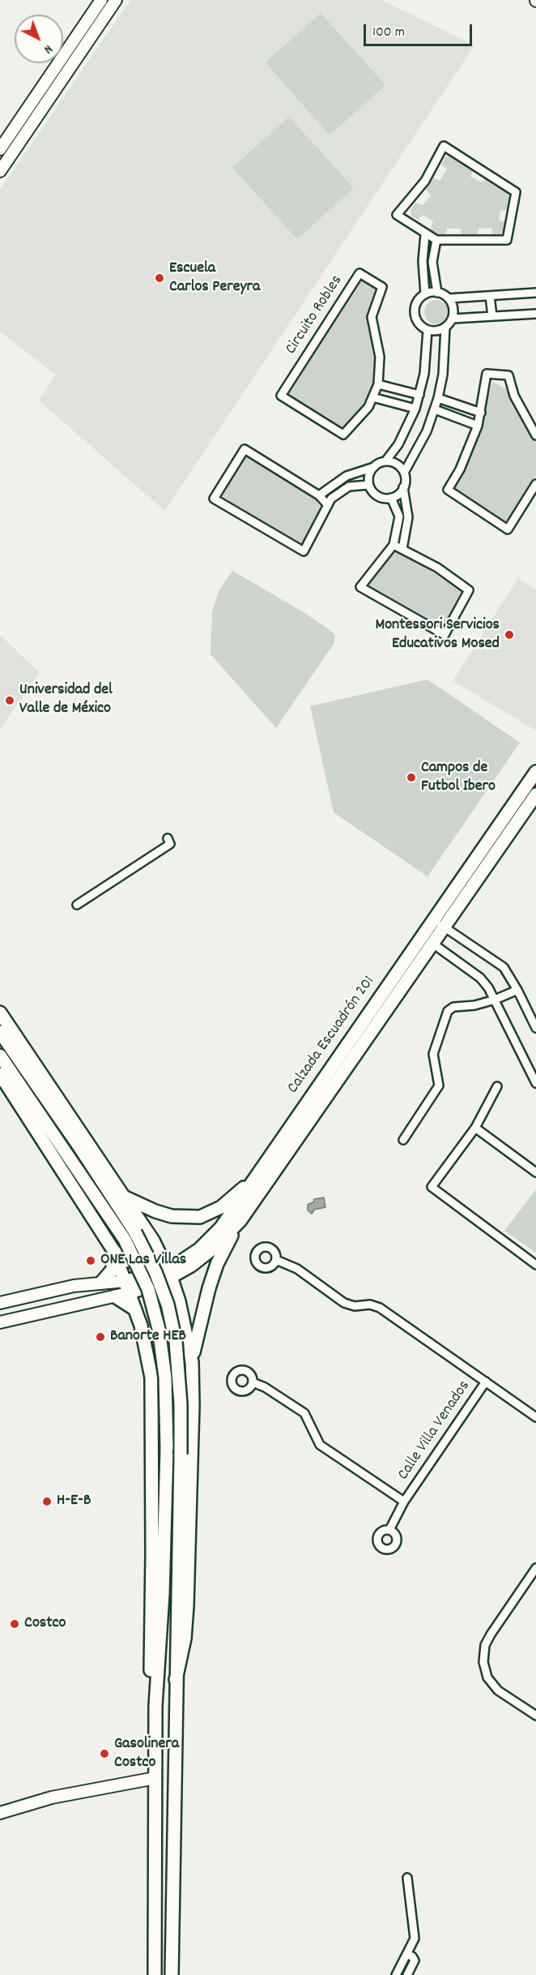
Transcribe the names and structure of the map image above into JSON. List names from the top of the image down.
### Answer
{
  "streets": {
    "main road": ["Calzada Escuadrón 201"],
    "street": ["Circuito Robles", "Calle Villa Venados"]
  },
  "places": [
    "Escuela Carlos Pereyra",
    "Montessori Servicios Educativos Mosed",
    "Universidad del Valle de México",
    "Campos de Futbol Ibero",
    "ONE Las Villas",
    "Banorte HEB",
    "H-E-B",
    "Costco",
    "Gasolinera Costco"
  ],
  "scale_bar": "100 m",
  "north": "bottom right"
}
